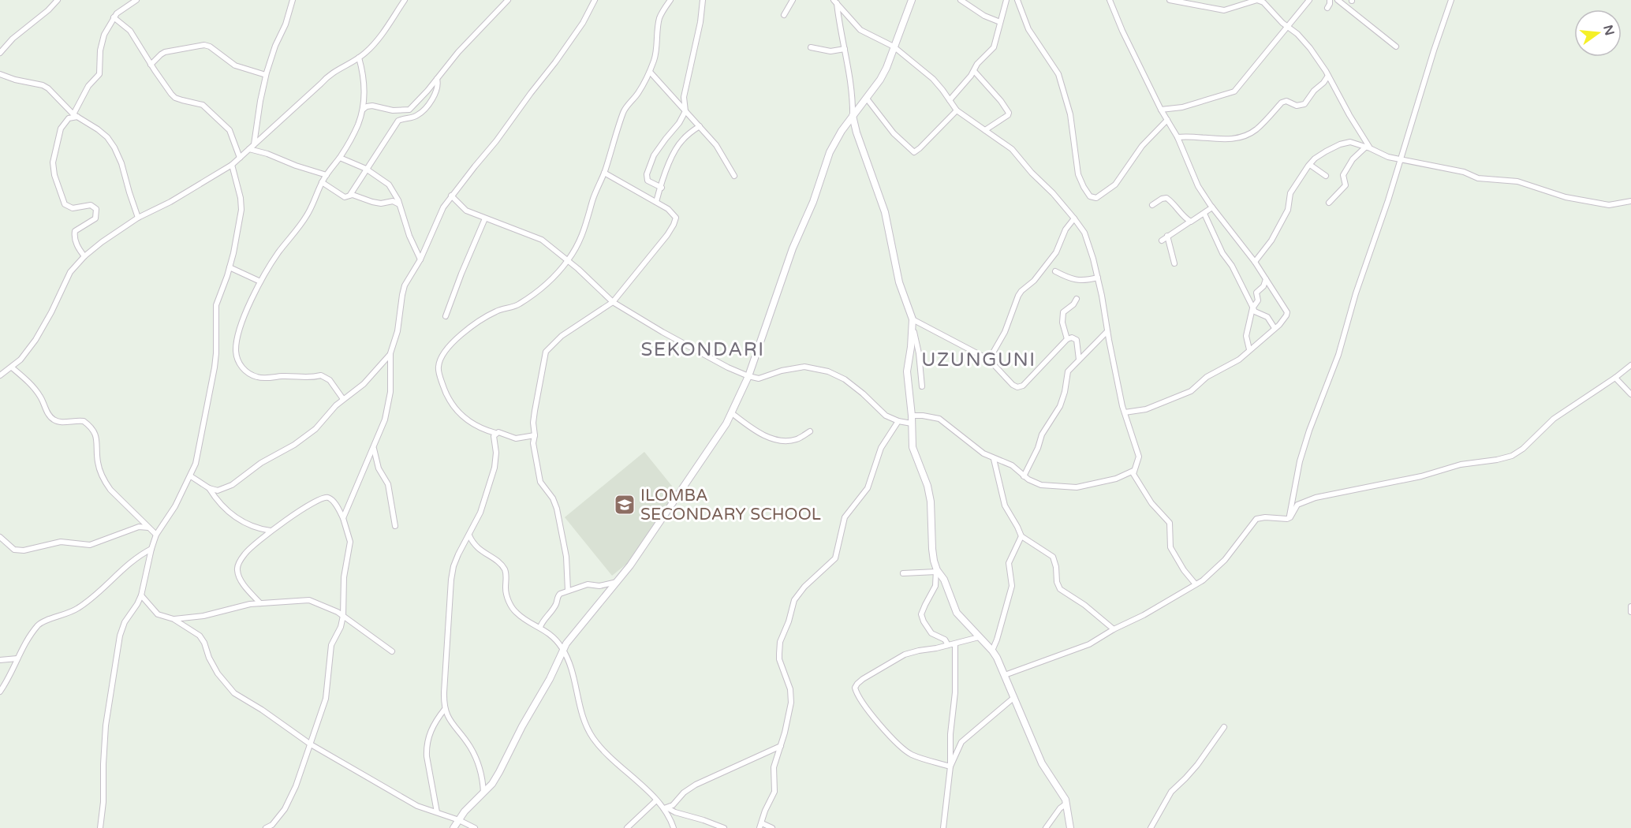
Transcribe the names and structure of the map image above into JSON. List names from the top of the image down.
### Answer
{
  "districts": ["SEKONDARI", "UZUNGUNI"],
  "places": {
    "school or university": ["ILOMBA SECONDARY SCHOOL"]
  },
  "north": "right"
}
